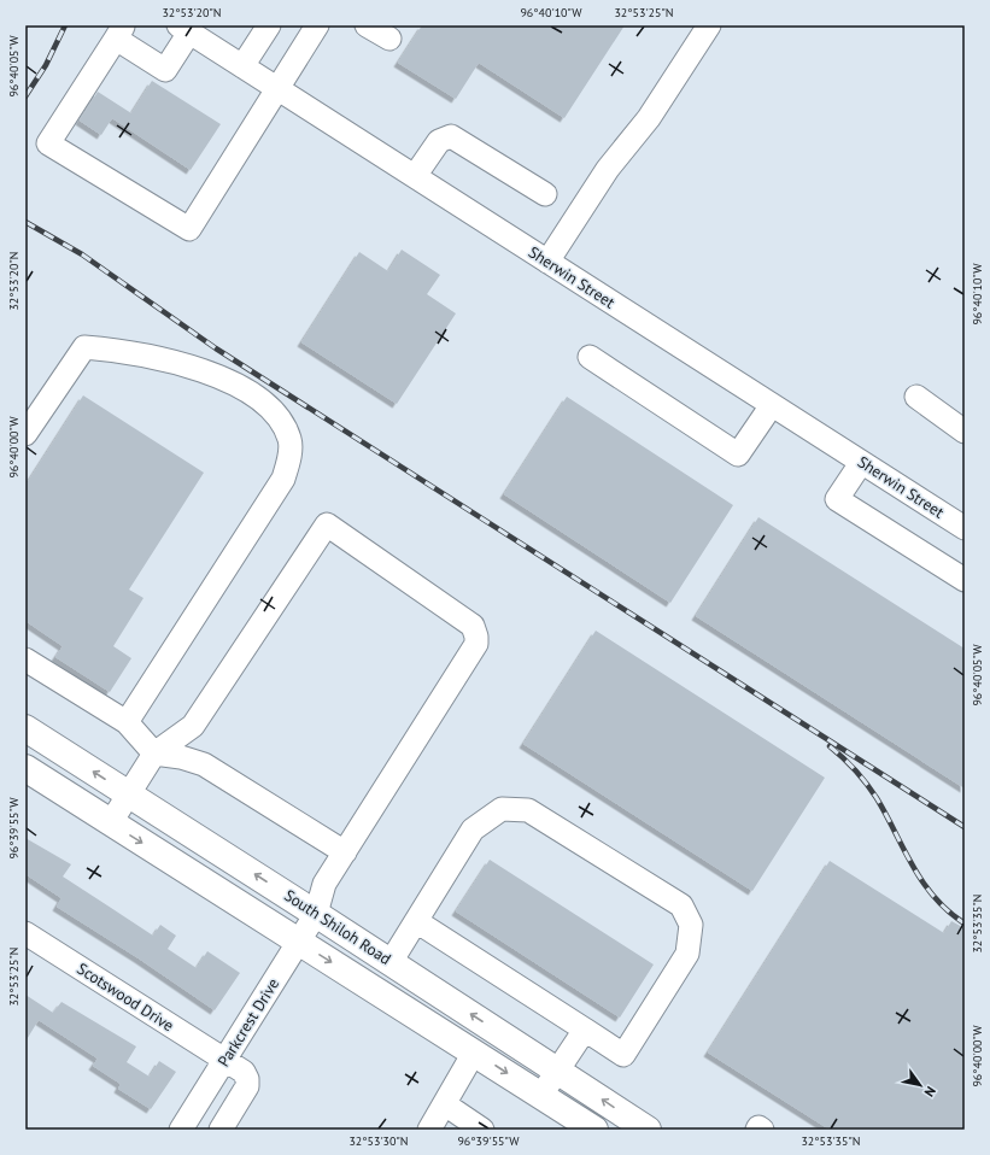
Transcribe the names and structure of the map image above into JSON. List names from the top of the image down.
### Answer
{
  "streets": {
    "main road": ["South Shiloh Road"],
    "street": ["Sherwin Street", "Scotswood Drive", "Parkcrest Drive"]
  },
  "crossings": [
    ["South Shiloh Road", "Parkcrest Drive"],
    ["Scotswood Drive", "Parkcrest Drive"]
  ],
  "north": "bottom right",
  "coordinates": [
    "32°53'20\"N",
    "96°40'10\"W",
    "32°53'25\"N",
    "96°40'05\"W",
    "96°40'00\"W",
    "96°39'55\"W",
    "32°53'35\"N",
    "32°53'30\"N"
  ]
}
